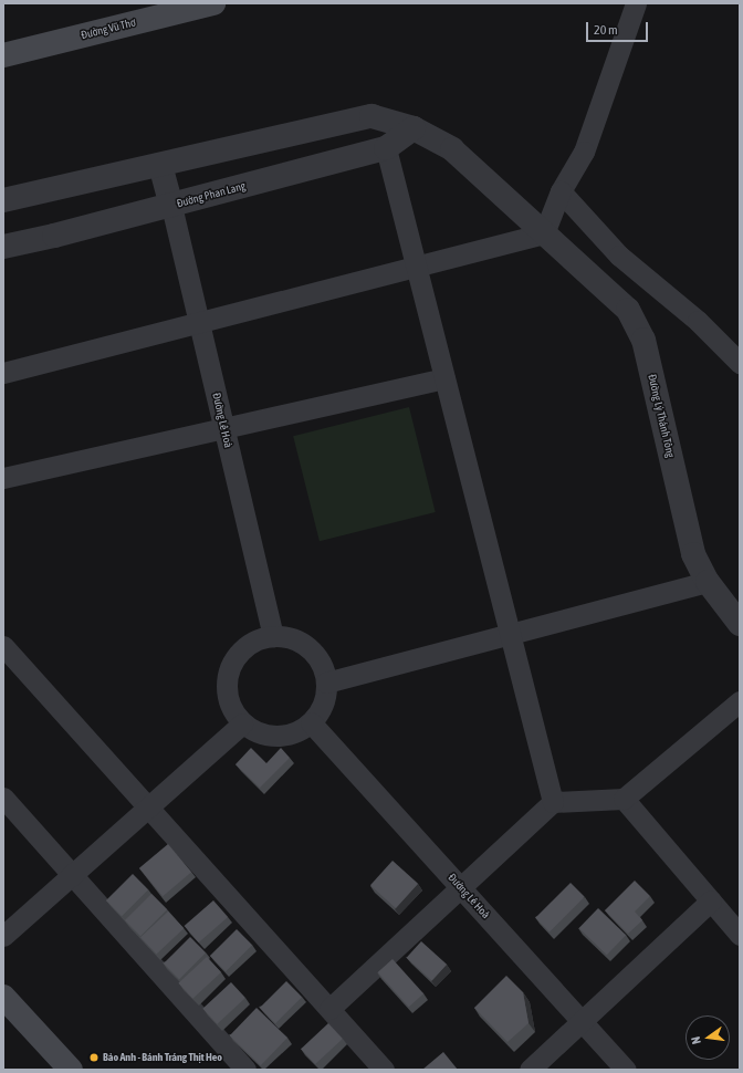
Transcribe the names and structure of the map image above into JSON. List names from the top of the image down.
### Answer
{
  "streets": {
    "main road": ["Đường Vũ Thơ"],
    "street": ["Đường Phan Lang", "Đường Lý Thánh Tông", "Đường Lê Hoà"]
  },
  "crossings": [
    ["Đường Phan Lang", "Đường Lê Hoà"]
  ],
  "places": ["Bảo Anh - Bánh Tráng Thịt Heo"],
  "scale_bar": "20 m",
  "north": "left"
}
